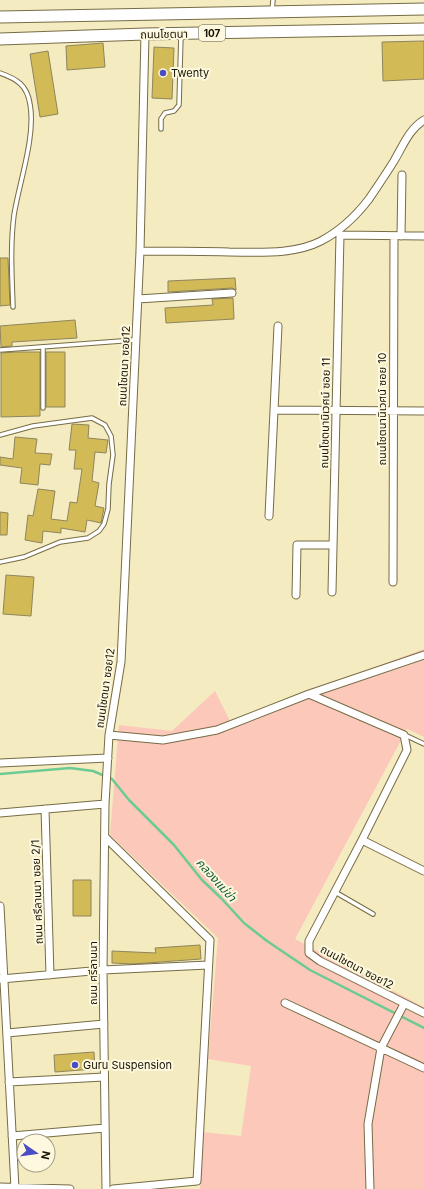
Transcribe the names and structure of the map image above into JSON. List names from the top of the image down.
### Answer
{
  "streets": {
    "main road": ["107", "ถนนโชตนา"],
    "street": [
      "ถนนโชตนา ซอย12",
      "ถนนโชตนานิเวศน์ ซอย 10",
      "ถนนโชตนานิเวศน์ ซอย 11",
      "ถนน ศรีลานนา ซอย 2/1",
      "ถนน ศรีลานนา"
    ]
  },
  "crossings": [
    ["ถนนโชตนา", "ถนนโชตนา ซอย12"],
    ["ถนนโชตนา ซอย12", "ถนน ศรีลานนา"],
    ["ถนนโชตนานิเวศน์ ซอย 10", "ถนนโชตนานิเวศน์ ซอย 11"]
  ],
  "water": ["คลองแม่ข่า"],
  "places": ["Twenty", "Guru Suspension"],
  "north": "right"
}
